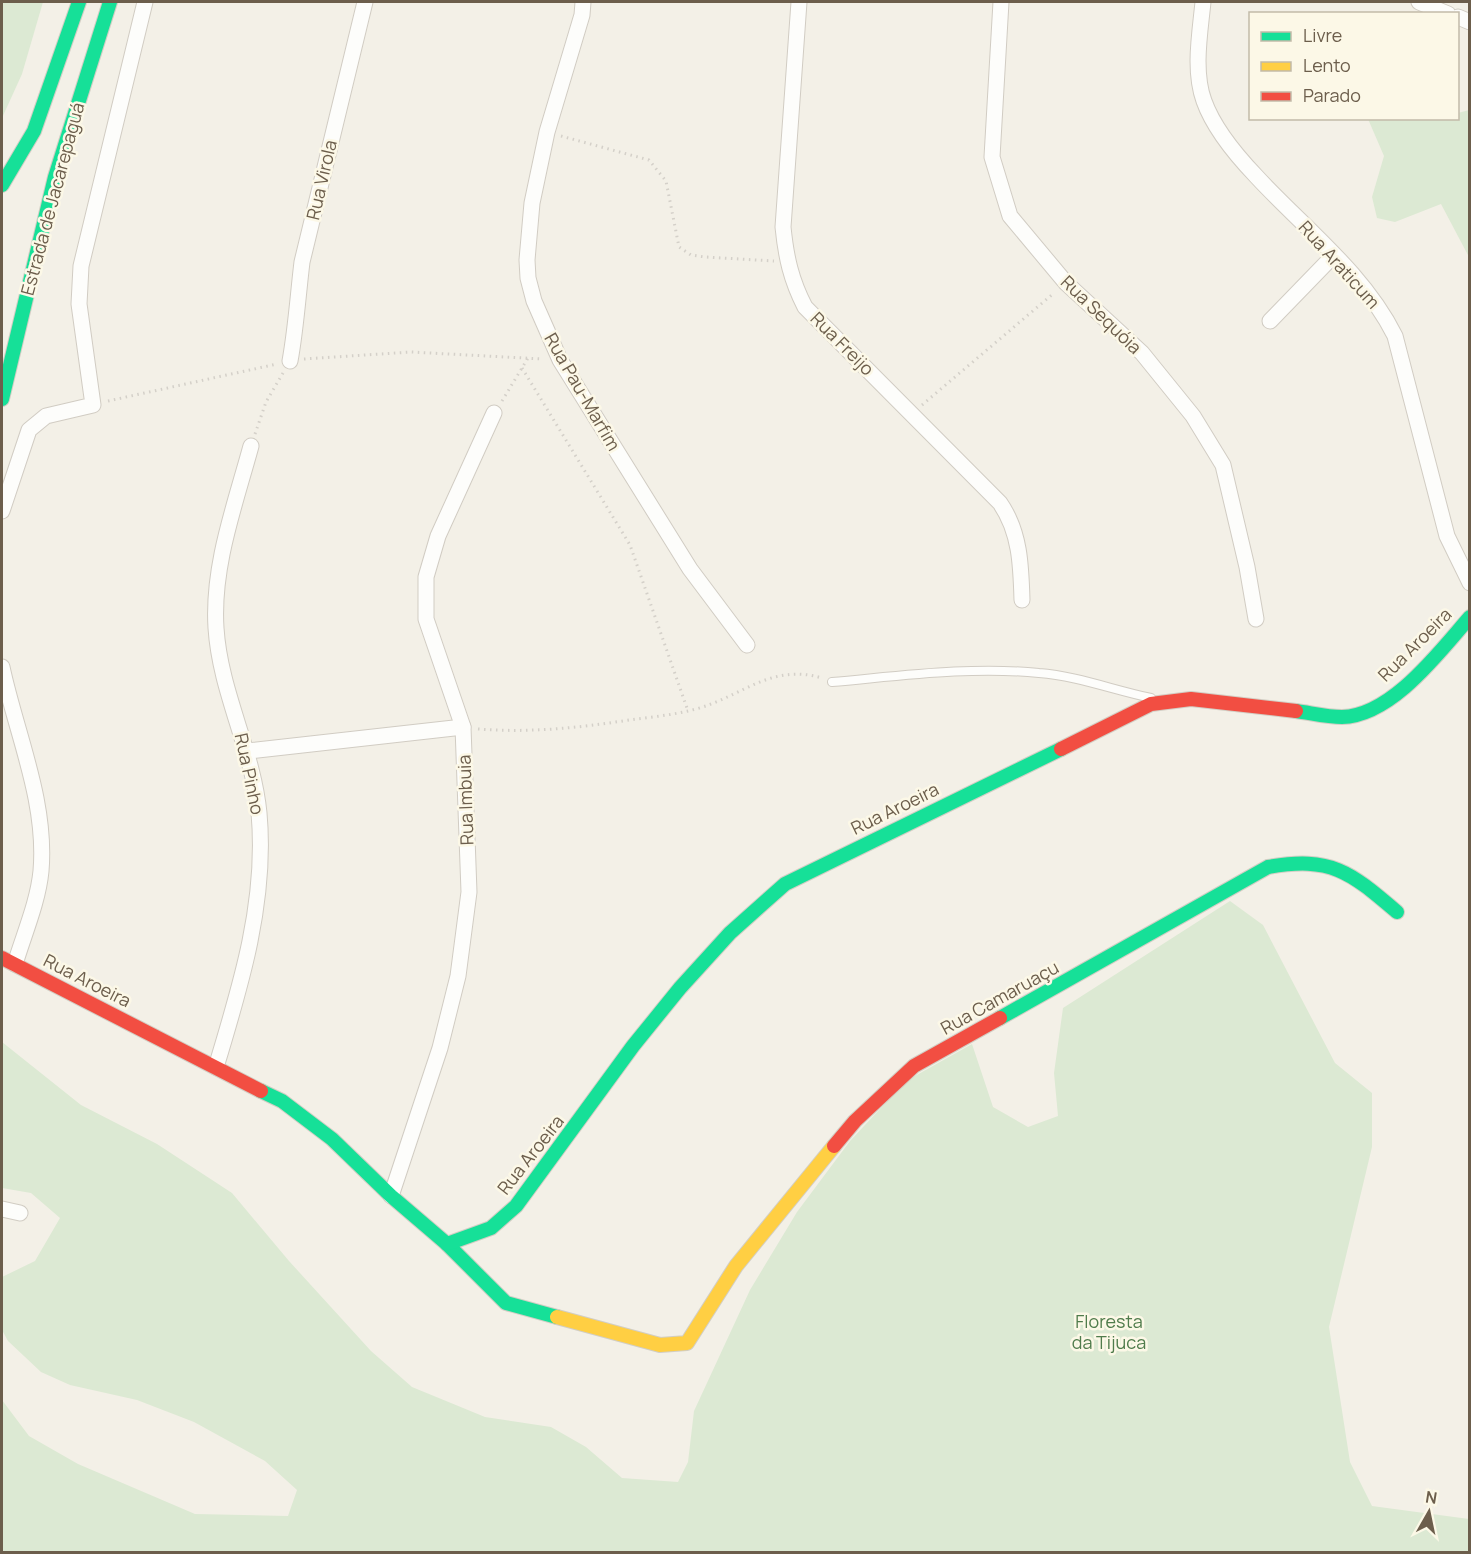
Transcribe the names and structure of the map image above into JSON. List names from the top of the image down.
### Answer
{
  "streets": {
    "street": [
      "Rua Virola",
      "Estrada de Jacarepaguá",
      "Rua Araticum",
      "Rua Sequóia",
      "Rua Freijo",
      "Rua Pau-Marfim",
      "Rua Aroeira",
      "Rua Pinho",
      "Rua Imbuia",
      "Rua Camaruaçu"
    ]
  },
  "crossings": [
    ["Rua Aroeira", "Rua Pinho"],
    ["Rua Aroeira", "Rua Imbuia"],
    ["Rua Aroeira", "Rua Camaruaçu"]
  ],
  "parks": ["Floresta da Tijuca"],
  "legend": ["Livre", "Lento", "Parado"],
  "north": "top"
}
